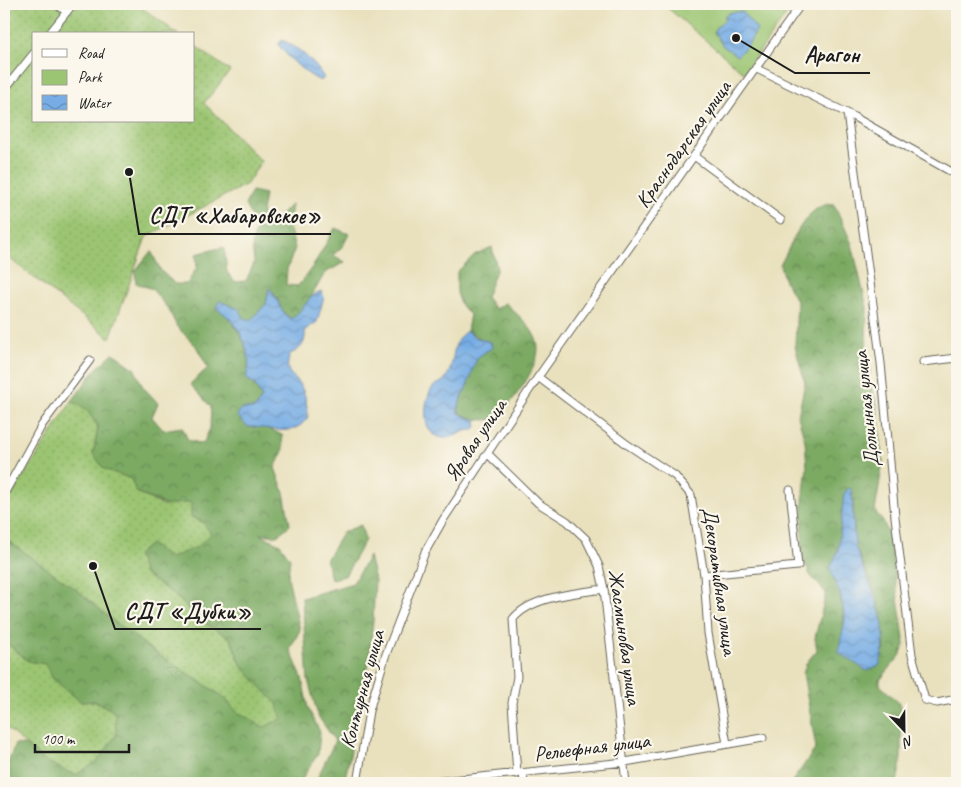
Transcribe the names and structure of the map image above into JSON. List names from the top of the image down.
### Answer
{
  "streets": {
    "street": [
      "Краснодарская улица",
      "Долинная улица",
      "Яровая улица",
      "Декоративная улица",
      "Жасминовая улица",
      "Контурная улица",
      "Рельефная улица"
    ]
  },
  "crossings": [
    ["Краснодарская улица", "Яровая улица"],
    ["Яровая улица", "Декоративная улица"],
    ["Яровая улица", "Жасминовая улица"],
    ["Яровая улица", "Контурная улица"],
    ["Декоративная улица", "Рельефная улица"],
    ["Жасминовая улица", "Рельефная улица"]
  ],
  "places": ["Арагон", "СДТ «Хабаровское»", "СДТ «Дубки»"],
  "legend": ["Road", "Park", "Water"],
  "scale_bar": "100 m",
  "north": "bottom"
}
